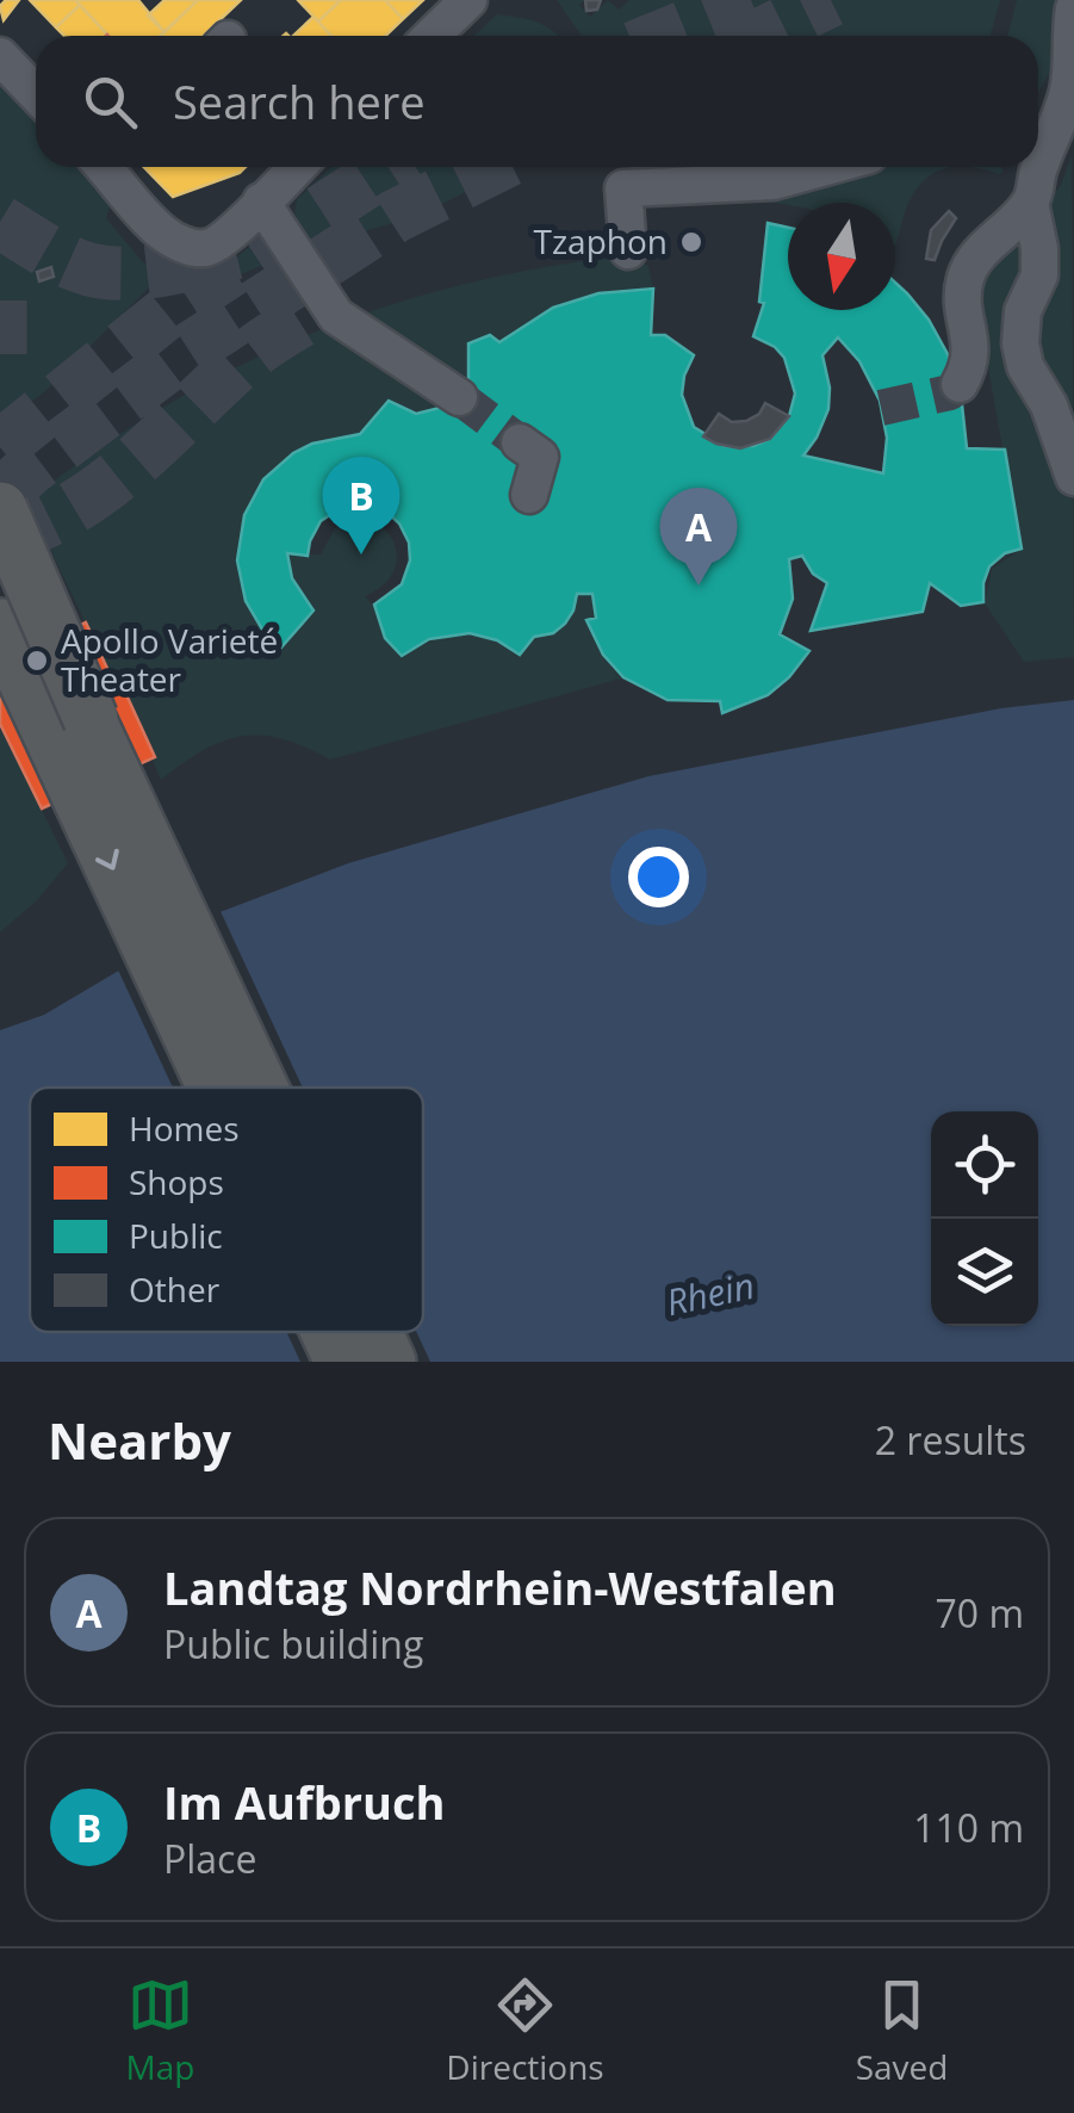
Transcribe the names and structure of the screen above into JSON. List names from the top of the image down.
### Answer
{
  "water": ["Rhein"],
  "places": ["Tzaphon", "Apollo Varieté Theater"],
  "legend": [
    "Homes",
    "Shops",
    "Public",
    "Other"
  ],
  "north": "bottom",
  "page": {
    "search": "Search here",
    "pins": ["B", "A"],
    "heading": ["Nearby", "2 results"],
    "list": [
      {
        "mark": "A",
        "name": "Landtag Nordrhein-Westfalen",
        "note": "Public building",
        "value": "70 m"
      },
      {
        "mark": "B",
        "name": "Im Aufbruch",
        "note": "Place",
        "value": "110 m"
      }
    ],
    "nav": ["Map", "Directions", "Saved"]
  }
}
